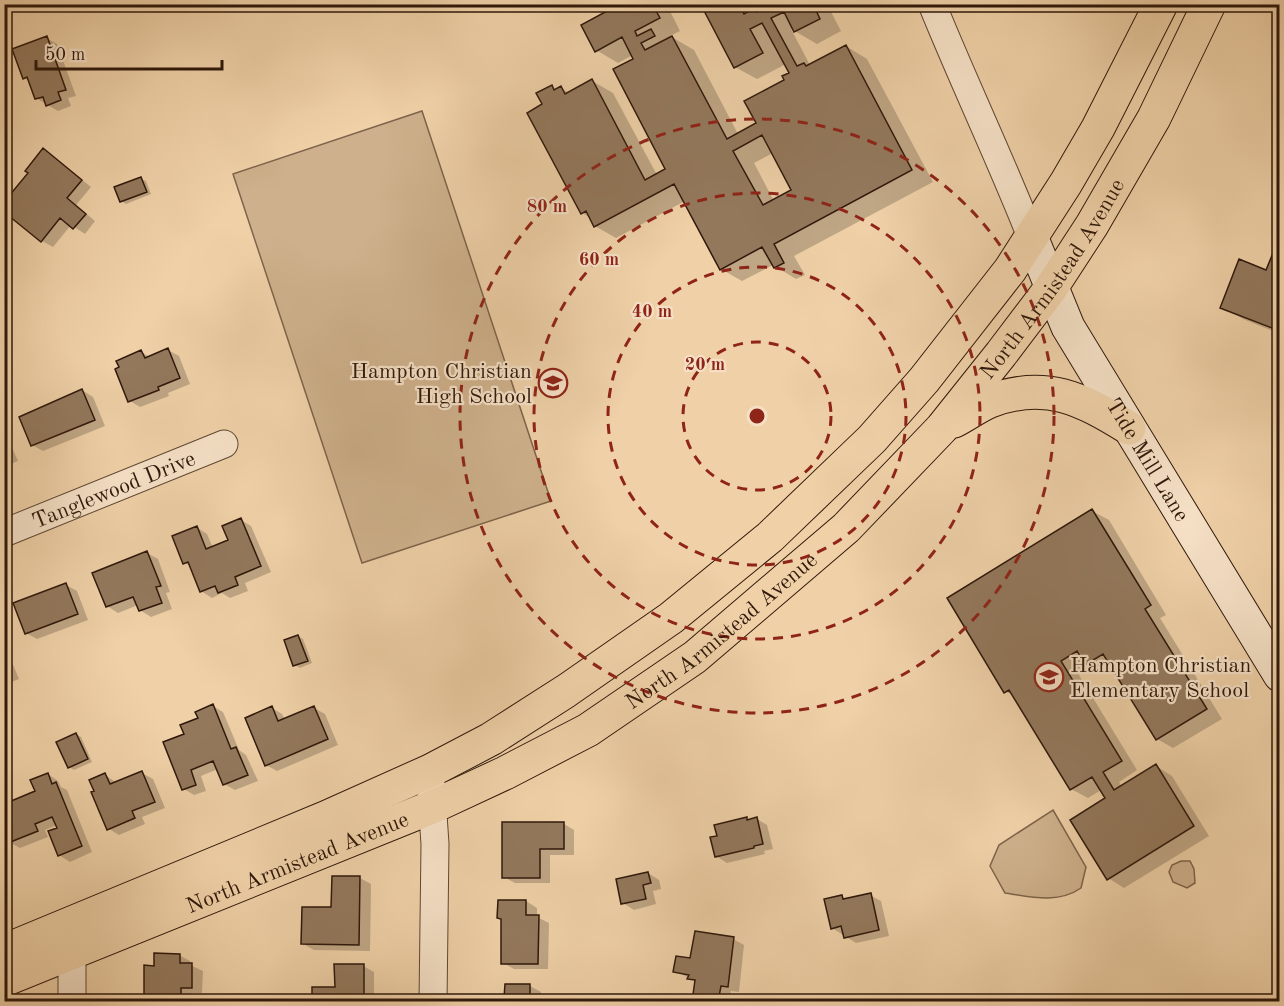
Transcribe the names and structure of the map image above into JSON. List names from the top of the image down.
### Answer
{
  "streets": {
    "main road": ["North Armistead Avenue"],
    "street": ["Tide Mill Lane", "Tanglewood Drive"]
  },
  "crossings": [
    ["North Armistead Avenue", "Tide Mill Lane"]
  ],
  "places": {
    "school or university": ["Hampton Christian High School", "Hampton Christian Elementary School"]
  },
  "scale_bar": "50 m",
  "rings": [
    "80 m",
    "60 m",
    "40 m",
    "20 m"
  ]
}
